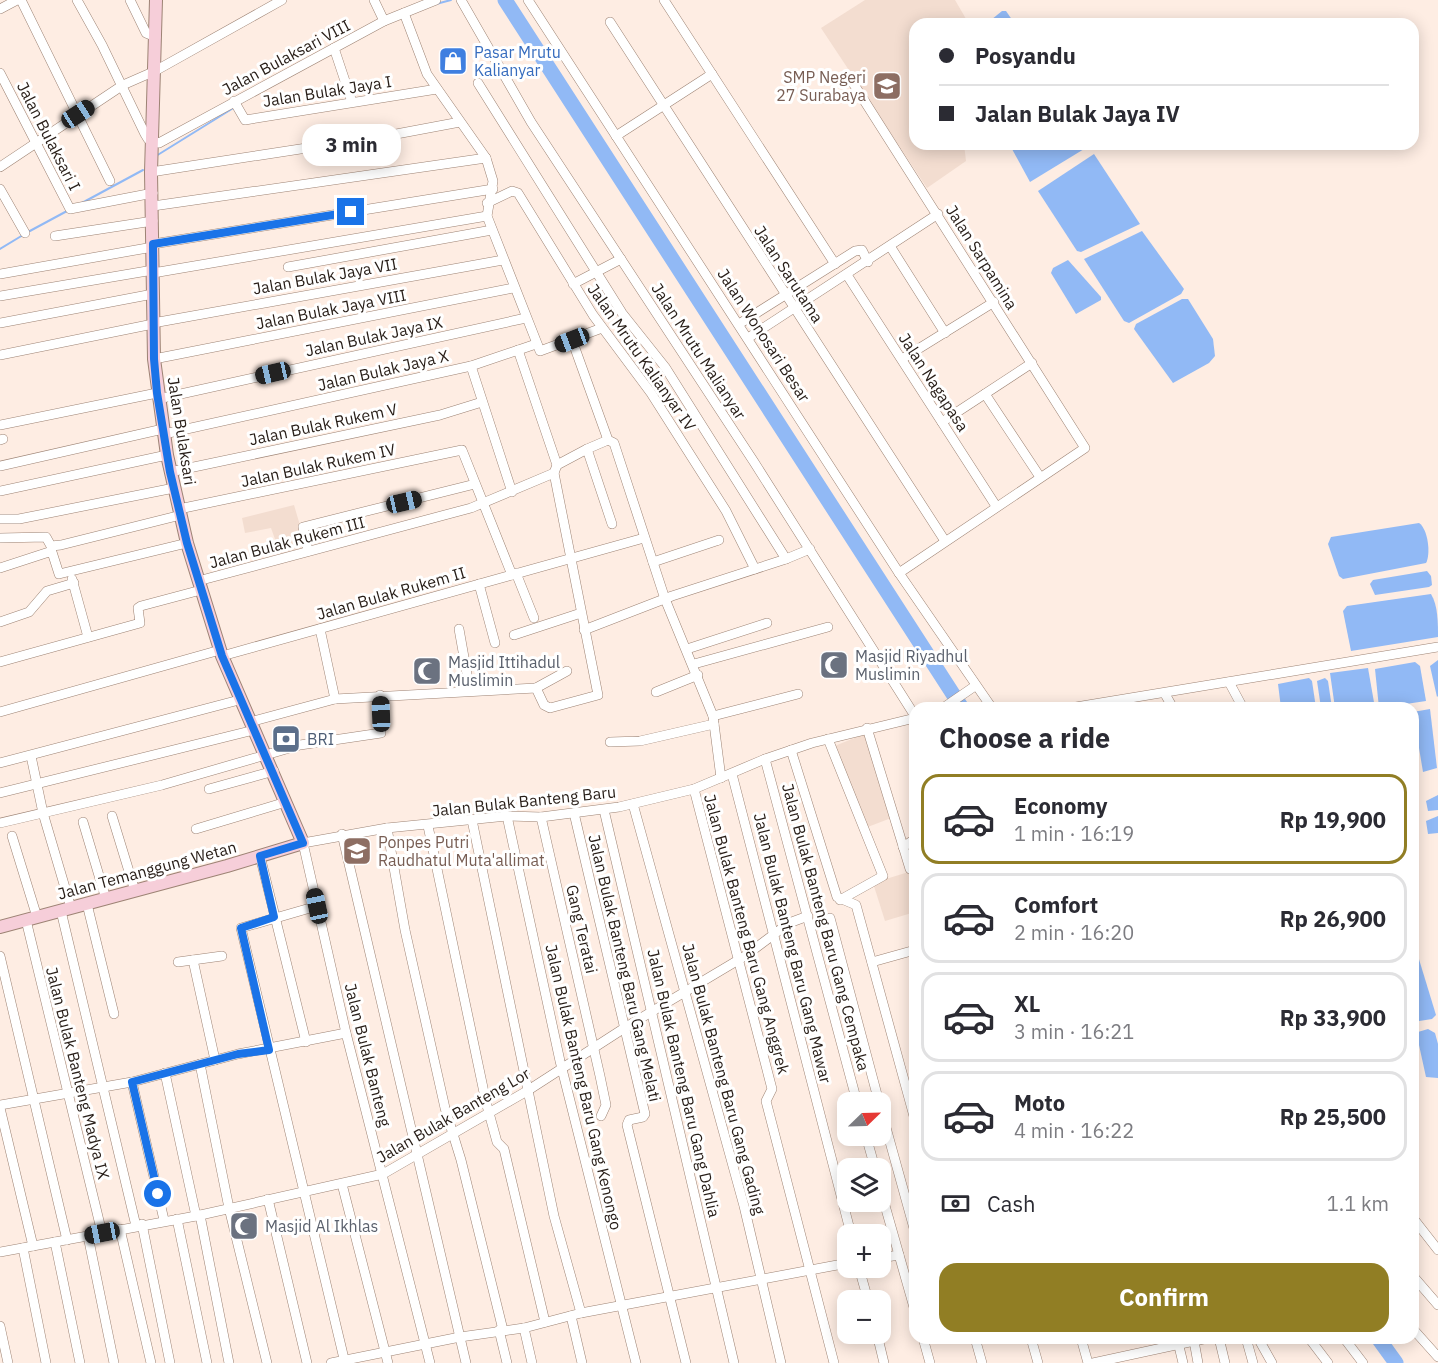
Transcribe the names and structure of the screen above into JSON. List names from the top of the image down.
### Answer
{
  "streets": {
    "street": [
      "Jalan Bulaksari VIII",
      "Jalan Bulak Jaya I",
      "Jalan Bulaksari I",
      "Jalan Sarpamina",
      "Jalan Sarutama",
      "Jalan Bulak Jaya VII",
      "Jalan Bulak Jaya VIII",
      "Jalan Wonosari Besar",
      "Jalan Bulak Jaya IX",
      "Jalan Mrutu Malianyar",
      "Jalan Mrutu Kalianyar IV",
      "Jalan Bulak Jaya X",
      "Jalan Nagapasa",
      "Jalan Bulak Rukem V",
      "Jalan Bulaksari",
      "Jalan Bulak Rukem IV",
      "Jalan Bulak Rukem III",
      "Jalan Bulak Rukem II",
      "Jalan Bulak Banteng Baru",
      "Jalan Temanggung Wetan",
      "Jalan Bulak Banteng Baru Gang Cempaka",
      "Gang Teratai",
      "Jalan Bulak Banteng Baru Gang Anggrek",
      "Jalan Bulak Banteng Baru Gang Mawar",
      "Jalan Bulak Banteng Baru Gang Melati",
      "Jalan Bulak Banteng",
      "Jalan Bulak Banteng Madya IX",
      "Jalan Bulak Banteng Baru Gang Gading",
      "Jalan Bulak Banteng Baru Gang Dahlia",
      "Jalan Bulak Banteng Baru Gang Kenongo",
      "Jalan Bulak Banteng Lor"
    ]
  },
  "crossings": [
    ["Jalan Bulaksari VIII", "Jalan Bulak Jaya I"],
    ["Jalan Bulaksari VIII", "Jalan Bulaksari"],
    ["Jalan Bulaksari I", "Jalan Bulaksari"],
    ["Jalan Bulak Jaya VII", "Jalan Bulaksari"],
    ["Jalan Bulak Jaya VIII", "Jalan Bulaksari"],
    ["Jalan Bulak Jaya IX", "Jalan Bulaksari"],
    ["Jalan Bulak Jaya X", "Jalan Bulaksari"],
    ["Jalan Bulak Rukem V", "Jalan Bulaksari"],
    ["Jalan Bulaksari", "Jalan Bulak Rukem IV"],
    ["Jalan Bulaksari", "Jalan Bulak Rukem III"],
    ["Jalan Bulaksari", "Jalan Bulak Rukem II"],
    ["Jalan Bulaksari", "Jalan Bulak Banteng Baru"],
    ["Jalan Bulaksari", "Jalan Temanggung Wetan"],
    ["Jalan Bulaksari", "Jalan Bulak Banteng"],
    ["Jalan Bulak Banteng Baru", "Jalan Temanggung Wetan"],
    ["Jalan Bulak Banteng Baru", "Jalan Bulak Banteng Baru Gang Cempaka"],
    ["Jalan Bulak Banteng Baru", "Gang Teratai"],
    ["Jalan Bulak Banteng Baru", "Jalan Bulak Banteng Baru Gang Anggrek"],
    ["Jalan Bulak Banteng Baru", "Jalan Bulak Banteng Baru Gang Mawar"],
    ["Jalan Bulak Banteng Baru", "Jalan Bulak Banteng Baru Gang Melati"],
    ["Jalan Bulak Banteng Baru", "Jalan Bulak Banteng"],
    ["Jalan Bulak Banteng Baru", "Jalan Bulak Banteng Baru Gang Gading"],
    ["Jalan Bulak Banteng Baru", "Jalan Bulak Banteng Baru Gang Dahlia"],
    ["Jalan Bulak Banteng Baru", "Jalan Bulak Banteng Baru Gang Kenongo"],
    ["Jalan Temanggung Wetan", "Jalan Bulak Banteng"],
    ["Jalan Temanggung Wetan", "Jalan Bulak Banteng Madya IX"],
    ["Jalan Bulak Banteng Baru Gang Cempaka", "Jalan Bulak Banteng Lor"],
    ["Gang Teratai", "Jalan Bulak Banteng Lor"],
    ["Jalan Bulak Banteng Baru Gang Anggrek", "Jalan Bulak Banteng Lor"],
    ["Jalan Bulak Banteng Baru Gang Mawar", "Jalan Bulak Banteng Lor"],
    ["Jalan Bulak Banteng Baru Gang Melati", "Jalan Bulak Banteng Lor"],
    ["Jalan Bulak Banteng", "Jalan Bulak Banteng Lor"],
    ["Jalan Bulak Banteng Madya IX", "Jalan Bulak Banteng Lor"],
    ["Jalan Bulak Banteng Baru Gang Gading", "Jalan Bulak Banteng Lor"],
    ["Jalan Bulak Banteng Baru Gang Dahlia", "Jalan Bulak Banteng Lor"],
    ["Jalan Bulak Banteng Baru Gang Kenongo", "Jalan Bulak Banteng Lor"]
  ],
  "places": {
    "shop": ["Pasar Mrutu Kalianyar"],
    "school or university": ["SMP Negeri 27 Surabaya", "Ponpes Putri Raudhatul Muta'allimat"],
    "mosque": ["Masjid Riyadhul Muslimin", "Masjid Ittihadul Muslimin", "Masjid Al Ikhlas"],
    "bank": ["BRI"]
  },
  "north": "top right",
  "page": {
    "banner": ["Posyandu", "Jalan Bulak Jaya IV"],
    "bubble": "3 min",
    "heading": "Choose a ride",
    "list": [
      {
        "name": "Economy",
        "note": "1 min · 16:19",
        "value": "Rp 19,900"
      },
      {
        "name": "Comfort",
        "note": "2 min · 16:20",
        "value": "Rp 26,900"
      },
      {
        "name": "XL",
        "note": "3 min · 16:21",
        "value": "Rp 33,900"
      },
      {
        "name": "Moto",
        "note": "4 min · 16:22",
        "value": "Rp 25,500"
      }
    ],
    "map_buttons": ["+", "−"],
    "pay": ["Cash", "1.1 km"],
    "buttons": "Confirm"
  }
}
